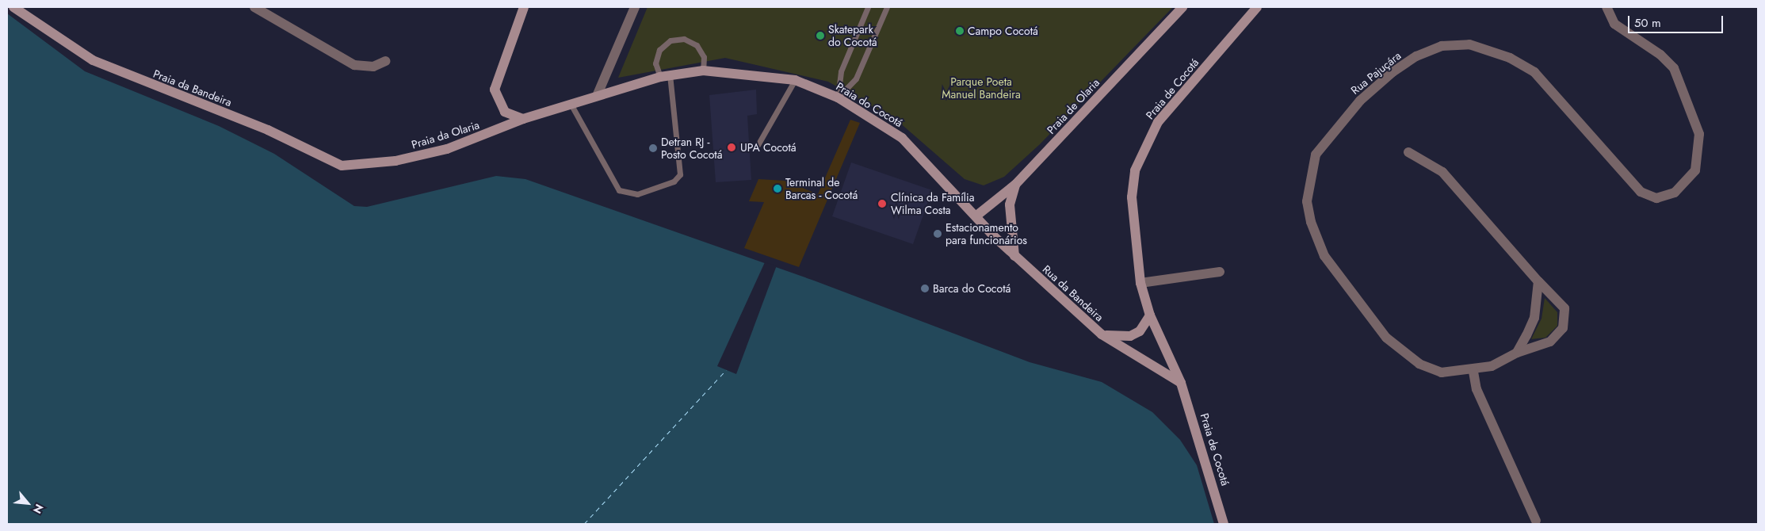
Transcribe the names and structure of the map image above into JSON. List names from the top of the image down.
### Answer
{
  "streets": {
    "street": [
      "Rua Pajuçára",
      "Praia da Bandeira",
      "Praia de Cocotá",
      "Praia do Cocotá",
      "Praia de Olaria",
      "Praia da Olaria",
      "Rua da Bandeira"
    ]
  },
  "crossings": [
    ["Praia da Bandeira", "Praia da Olaria"],
    ["Praia de Cocotá", "Rua da Bandeira"],
    ["Praia do Cocotá", "Praia de Olaria"],
    ["Praia do Cocotá", "Praia da Olaria"],
    ["Praia do Cocotá", "Rua da Bandeira"]
  ],
  "parks": ["Parque Poeta Manuel Bandeira"],
  "places": [
    "Campo Cocotá",
    "Skatepark do Cocotá",
    "UPA Cocotá",
    "Detran RJ - Posto Cocotá",
    "Terminal de Barcas - Cocotá",
    "Clínica da Família Wilma Costa",
    "Estacionamento para funcionários",
    "Barca do Cocotá"
  ],
  "scale_bar": "50 m",
  "north": "bottom right"
}
